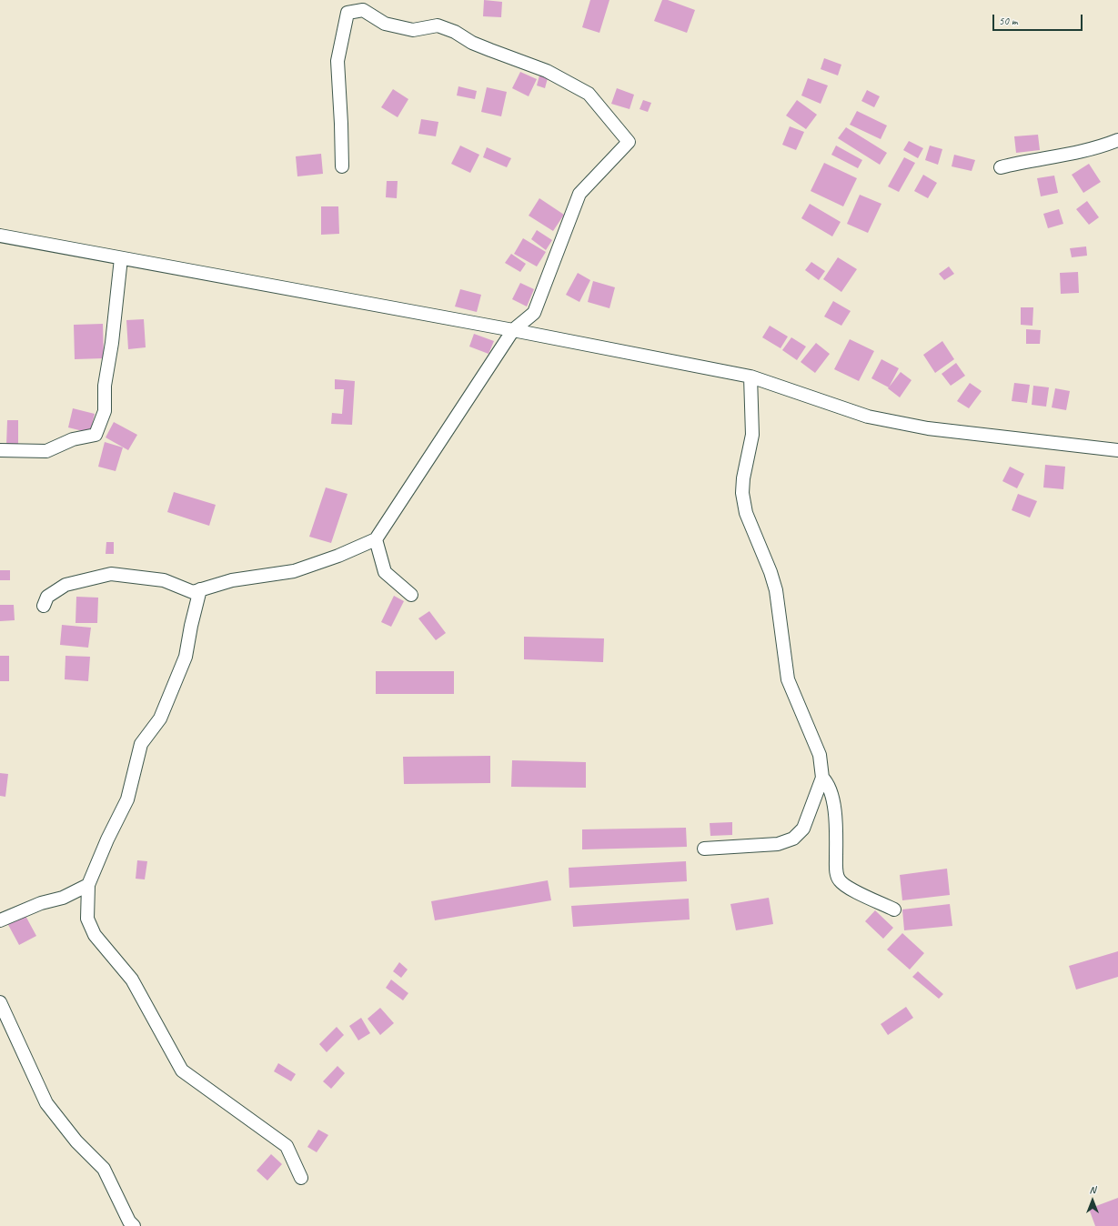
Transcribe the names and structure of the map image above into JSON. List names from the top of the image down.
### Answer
{
  "scale_bar": "50 m",
  "north": "top"
}
